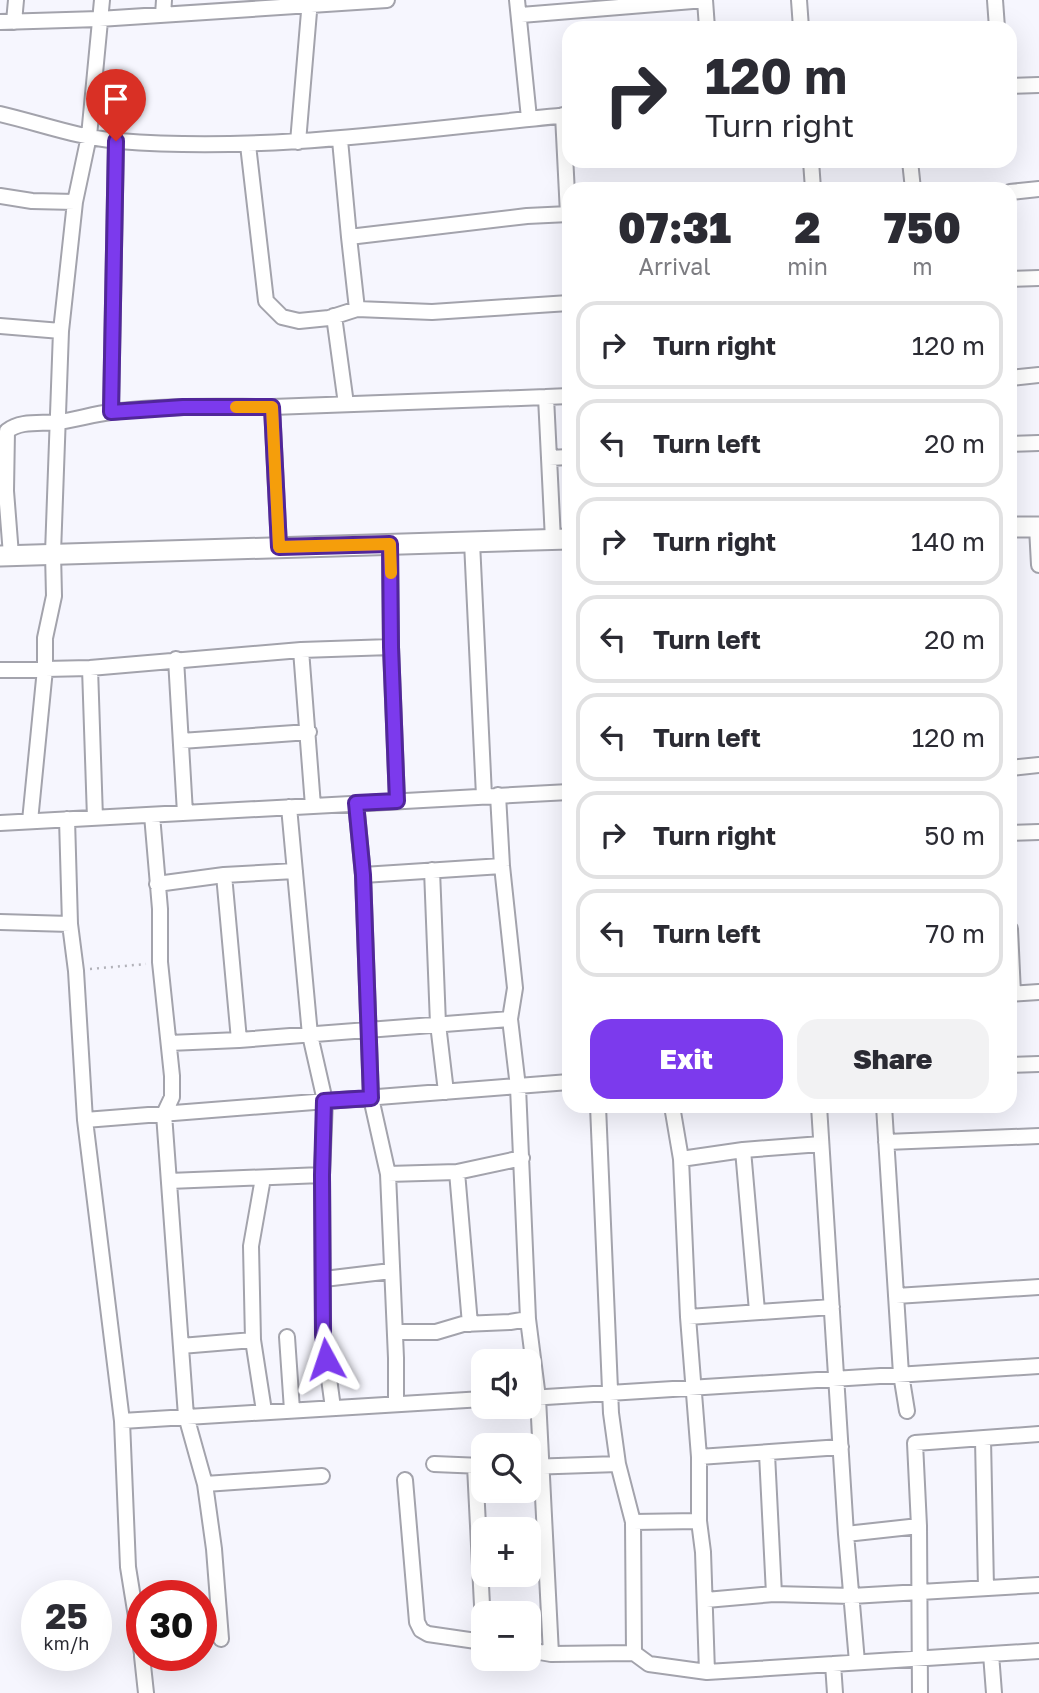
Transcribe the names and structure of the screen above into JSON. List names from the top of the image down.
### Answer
{
  "page": {
    "turn": ["120 m", "Turn right"],
    "eta": [
      "07:31",
      "Arrival",
      "2",
      "min",
      "750",
      "m"
    ],
    "list": [
      {
        "name": "Turn right",
        "value": "120 m"
      },
      {
        "name": "Turn left",
        "value": "20 m"
      },
      {
        "name": "Turn right",
        "value": "140 m"
      },
      {
        "name": "Turn left",
        "value": "20 m"
      },
      {
        "name": "Turn left",
        "value": "120 m"
      },
      {
        "name": "Turn right",
        "value": "50 m"
      },
      {
        "name": "Turn left",
        "value": "70 m"
      }
    ],
    "buttons": ["Exit", "Share"],
    "map_buttons": ["+", "−"],
    "speed": "25 km/h",
    "limit": "30"
  }
}
